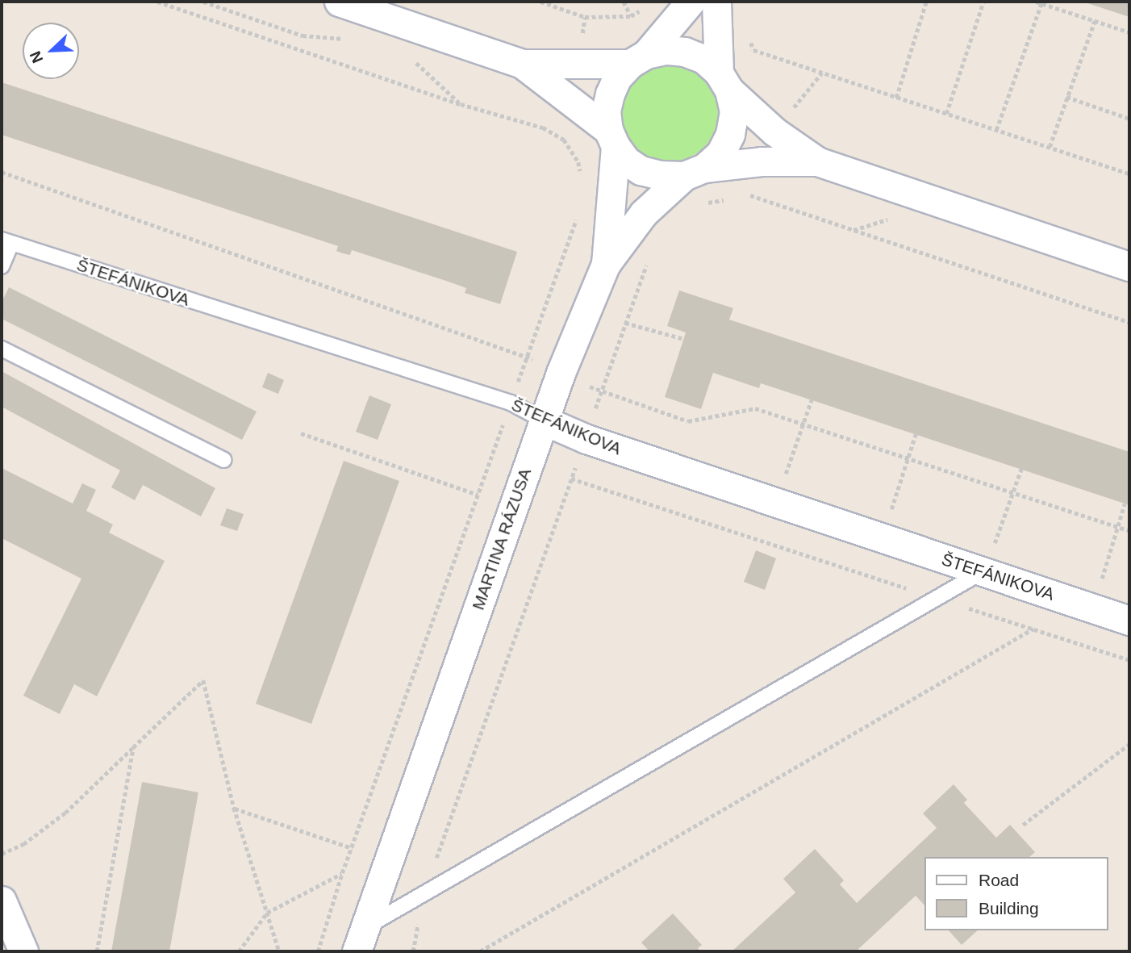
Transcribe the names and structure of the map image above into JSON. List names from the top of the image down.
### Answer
{
  "streets": {
    "street": ["ŠTEFÁNIKOVA", "MARTINA RÁZUSA"]
  },
  "crossings": [
    ["ŠTEFÁNIKOVA", "MARTINA RÁZUSA"]
  ],
  "legend": ["Road", "Building"],
  "north": "bottom left"
}
